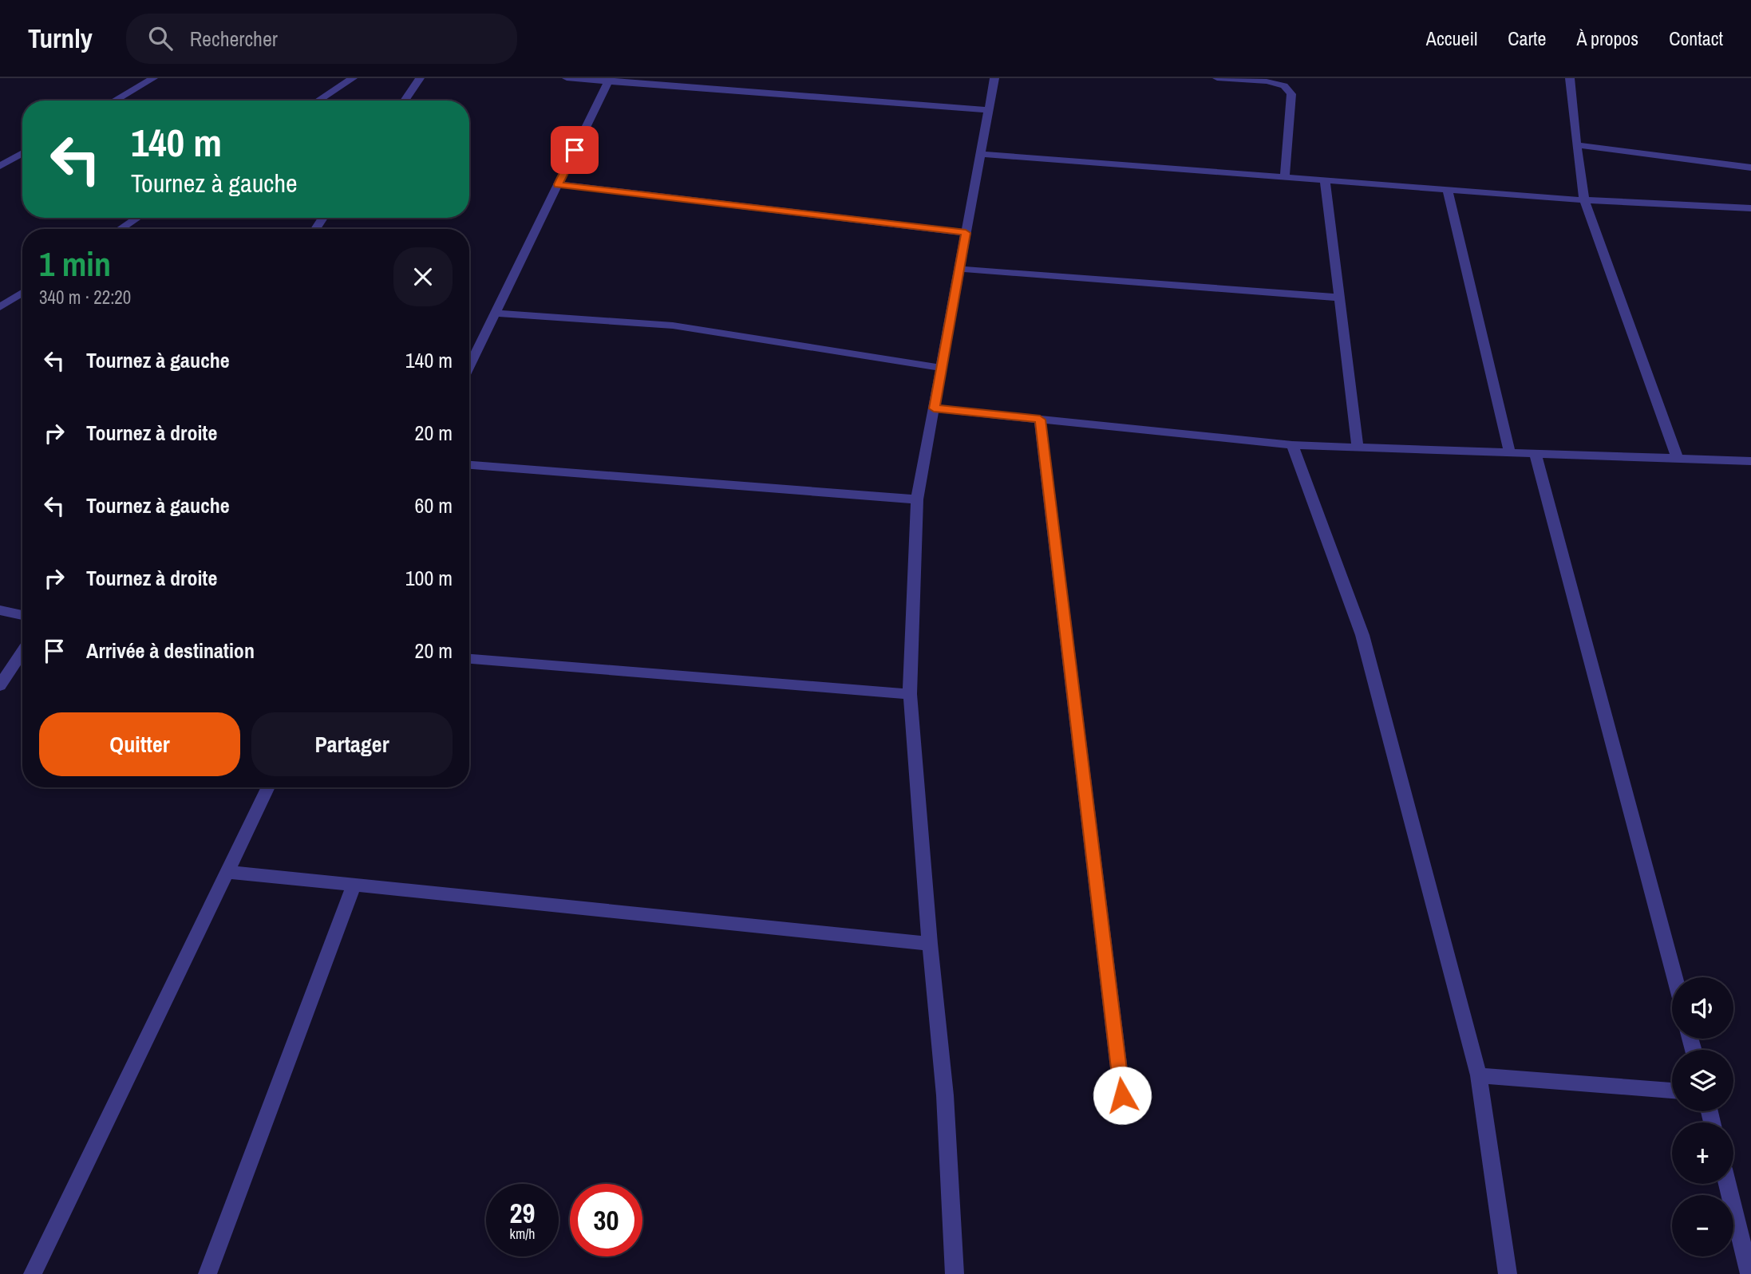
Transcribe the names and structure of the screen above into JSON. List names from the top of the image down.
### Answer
{
  "page": {
    "header": "Turnly",
    "search": "Rechercher",
    "nav": [
      "Accueil",
      "Carte",
      "À propos",
      "Contact"
    ],
    "turn": ["140 m", "Tournez à gauche"],
    "heading": ["1 min", "340 m · 22:20"],
    "list": [
      {
        "name": "Tournez à gauche",
        "value": "140 m"
      },
      {
        "name": "Tournez à droite",
        "value": "20 m"
      },
      {
        "name": "Tournez à gauche",
        "value": "60 m"
      },
      {
        "name": "Tournez à droite",
        "value": "100 m"
      },
      {
        "name": "Arrivée à destination",
        "value": "20 m"
      }
    ],
    "buttons": ["Quitter", "Partager"],
    "map_buttons": ["+", "−"],
    "speed": "29 km/h",
    "limit": "30"
  }
}
